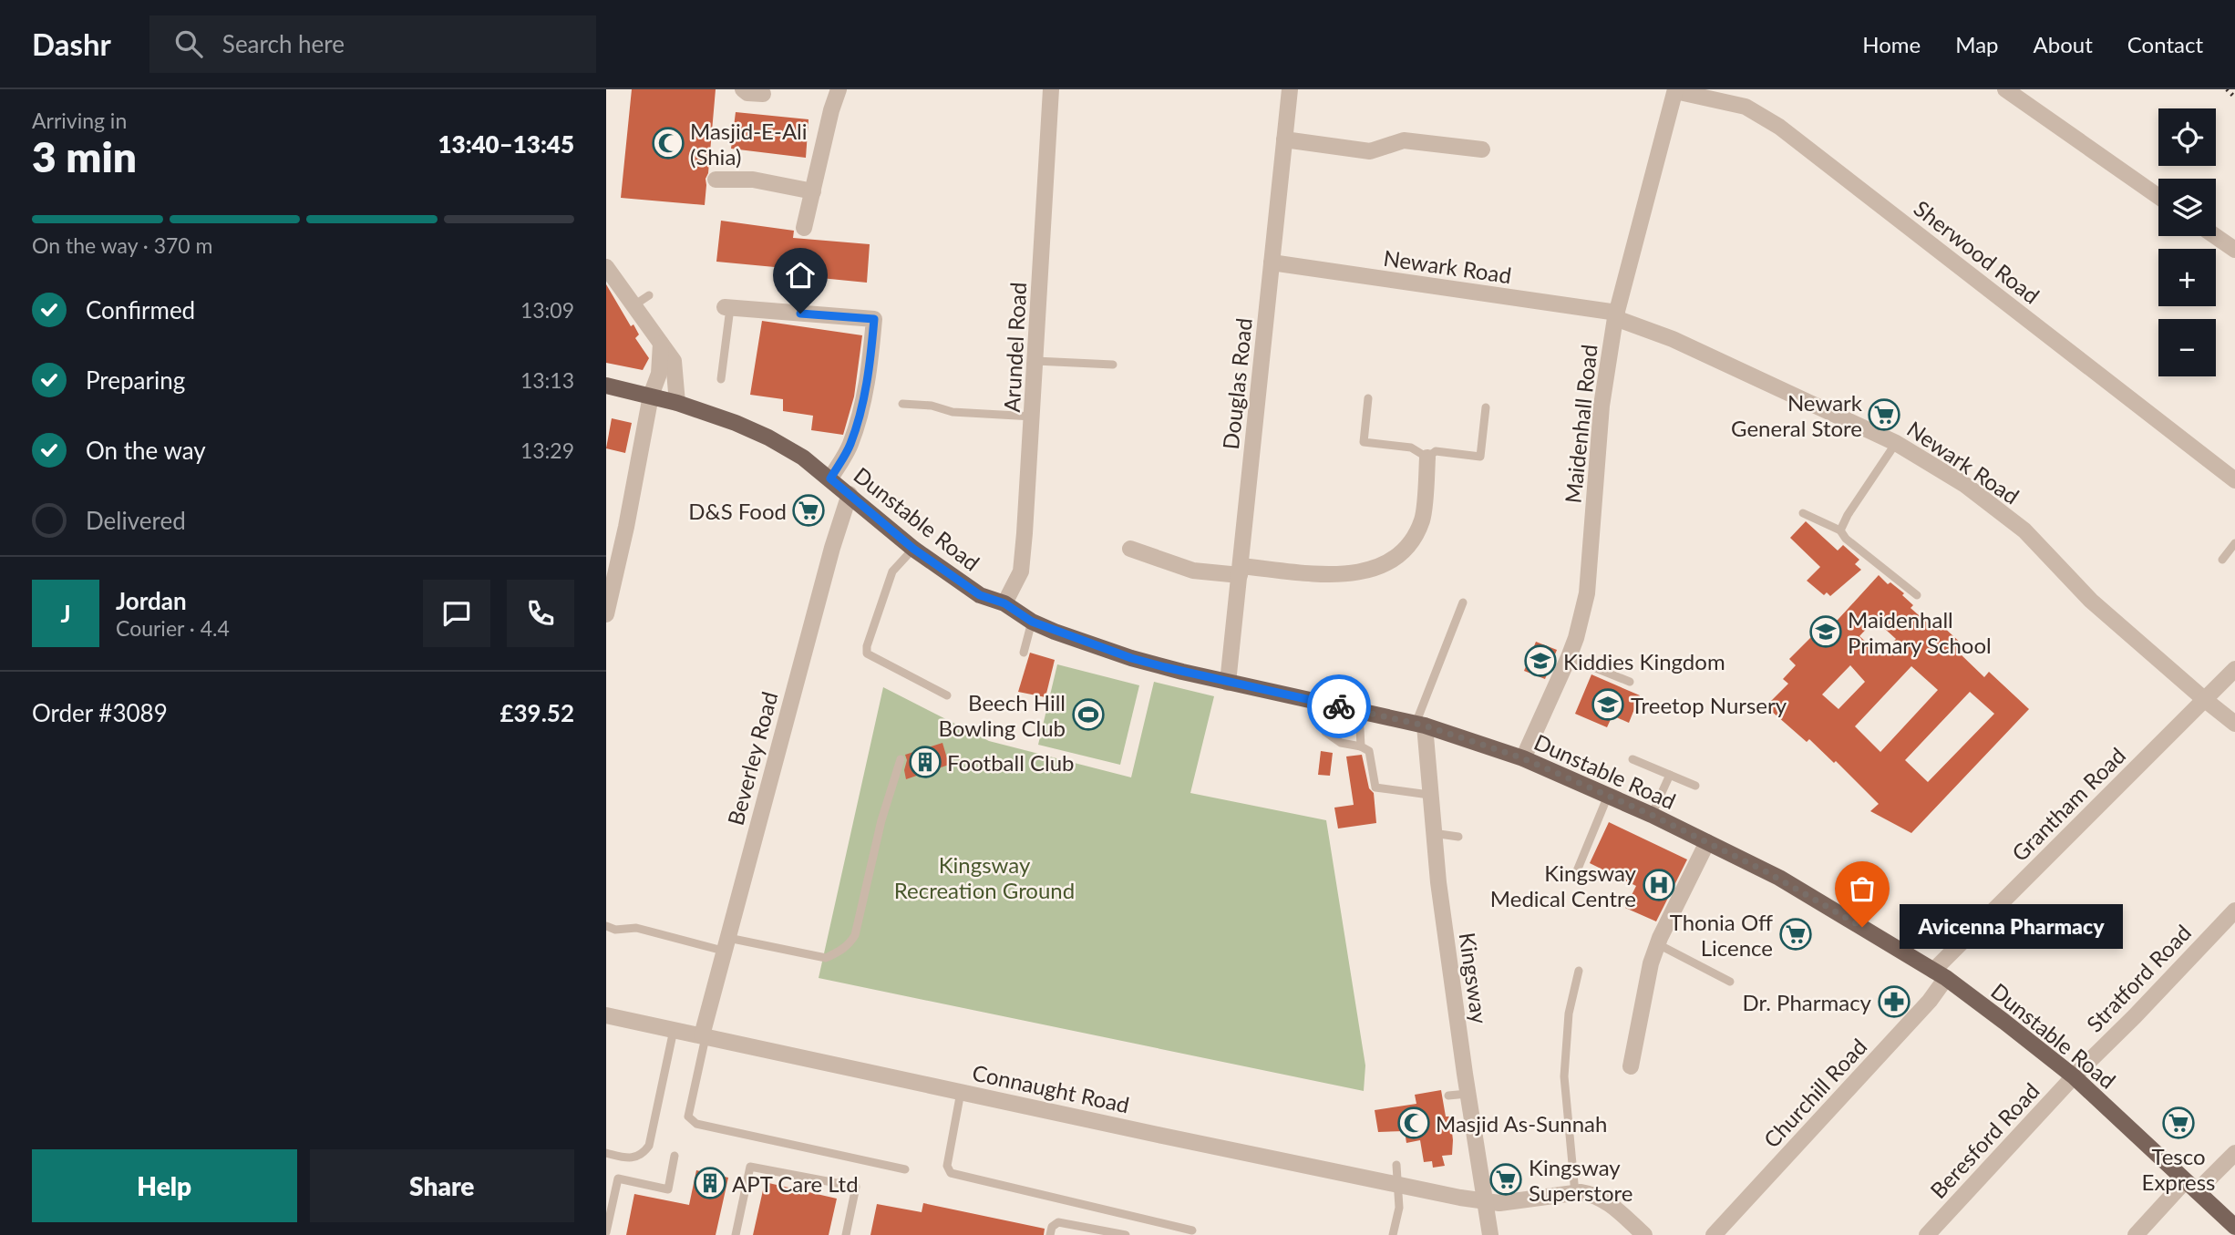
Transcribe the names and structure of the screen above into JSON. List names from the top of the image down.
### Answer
{
  "streets": {
    "main road": ["Dunstable Road"],
    "street": [
      "Sherwood Road",
      "Newark Road",
      "Arundel Road",
      "Douglas Road",
      "Maidenhall Road",
      "Beverley Road",
      "Grantham Road",
      "Kingsway",
      "Stratford Road",
      "Connaught Road",
      "Churchill Road",
      "Beresford Road"
    ]
  },
  "crossings": [
    ["Sherwood Road", "Maidenhall Road"],
    ["Newark Road", "Douglas Road"],
    ["Newark Road", "Maidenhall Road"],
    ["Newark Road", "Grantham Road"],
    ["Arundel Road", "Dunstable Road"],
    ["Douglas Road", "Dunstable Road"],
    ["Maidenhall Road", "Dunstable Road"],
    ["Dunstable Road", "Beverley Road"],
    ["Dunstable Road", "Grantham Road"],
    ["Dunstable Road", "Kingsway"],
    ["Dunstable Road", "Stratford Road"],
    ["Dunstable Road", "Churchill Road"],
    ["Dunstable Road", "Beresford Road"],
    ["Beverley Road", "Connaught Road"],
    ["Grantham Road", "Churchill Road"],
    ["Kingsway", "Connaught Road"],
    ["Stratford Road", "Beresford Road"]
  ],
  "parks": ["Kingsway Recreation Ground"],
  "places": {
    "mosque": ["Masjid-E-Ali (Shia)", "Masjid As-Sunnah"],
    "supermarket": [
      "Newark General Store",
      "D&S Food",
      "Thonia Off Licence",
      "Tesco Express",
      "Kingsway Superstore"
    ],
    "school or university": ["Maidenhall Primary School", "Kiddies Kingdom", "Treetop Nursery"],
    "sports": ["Beech Hill Bowling Club"],
    "building": ["Football Club", "APT Care Ltd"],
    "hospital": ["Kingsway Medical Centre"],
    "other": ["Avicenna Pharmacy"],
    "pharmacy": ["Dr. Pharmacy"]
  },
  "page": {
    "header": "Dashr",
    "search": "Search here",
    "nav": [
      "Home",
      "Map",
      "About",
      "Contact"
    ],
    "heading": ["3 min", "Arriving in", "13:40–13:45"],
    "panel": [
      "Jordan",
      "Courier · 4.4",
      "Order #3089",
      "£39.52"
    ],
    "map_buttons": ["+", "−"],
    "bar": "On the way · 370 m",
    "list": [
      ["Confirmed", "13:09"],
      ["Preparing", "13:13"],
      ["On the way", "13:29"],
      "Delivered"
    ],
    "round": "J",
    "bubble": "Avicenna Pharmacy",
    "buttons": ["Help", "Share"]
  }
}
